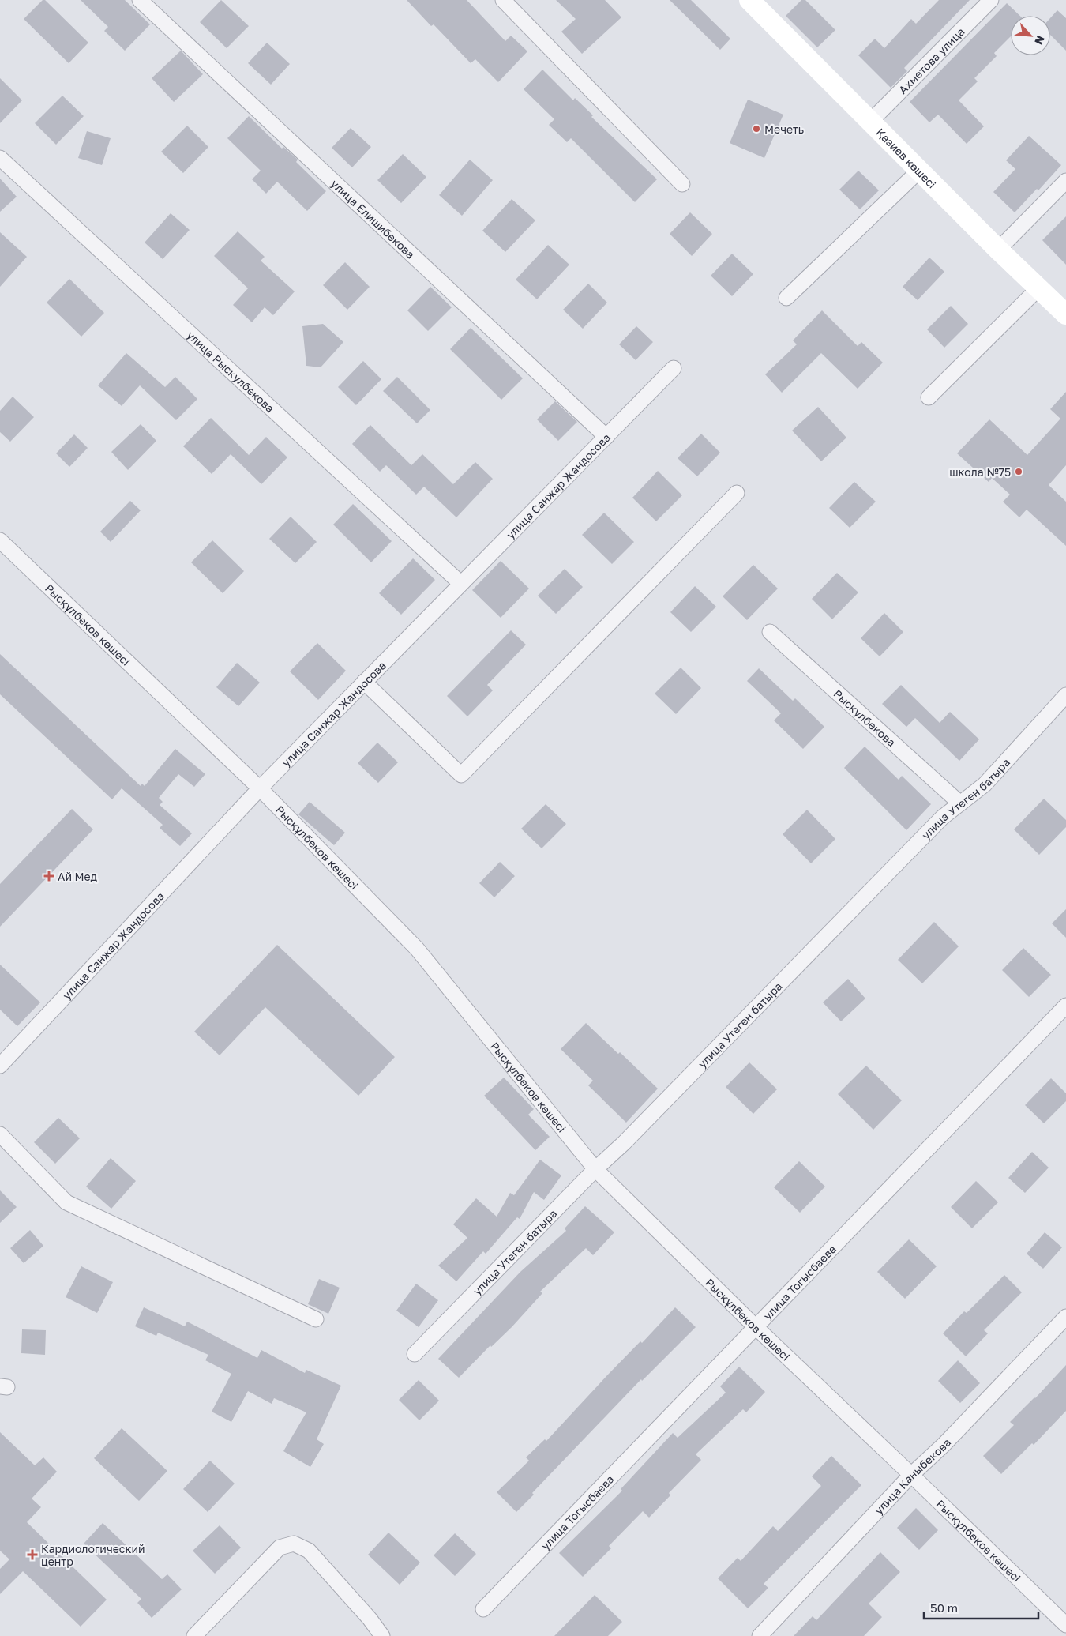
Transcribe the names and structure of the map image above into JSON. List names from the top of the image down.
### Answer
{
  "streets": {
    "street": [
      "Ахметова улица",
      "Қазиев көшесі",
      "улица Елишибекова",
      "улица Рыскулбекова",
      "улица Санжар Жандосова",
      "Рысқұлбеков көшесі",
      "Рыскулбекова",
      "улица Утеген батыра",
      "улица Тогысбаева",
      "улица Каныбекова"
    ]
  },
  "crossings": [
    ["Ахметова улица", "Қазиев көшесі"],
    ["улица Елишибекова", "улица Санжар Жандосова"],
    ["улица Рыскулбекова", "улица Санжар Жандосова"],
    ["улица Санжар Жандосова", "Рысқұлбеков көшесі"],
    ["Рысқұлбеков көшесі", "улица Утеген батыра"],
    ["Рысқұлбеков көшесі", "улица Тогысбаева"],
    ["Рысқұлбеков көшесі", "улица Каныбекова"],
    ["Рыскулбекова", "улица Утеген батыра"]
  ],
  "places": {
    "other": ["Мечеть", "школа №75"],
    "health": ["Ай Мед", "Кардиологический центр"]
  },
  "scale_bar": "50 m",
  "north": "bottom right"
}
